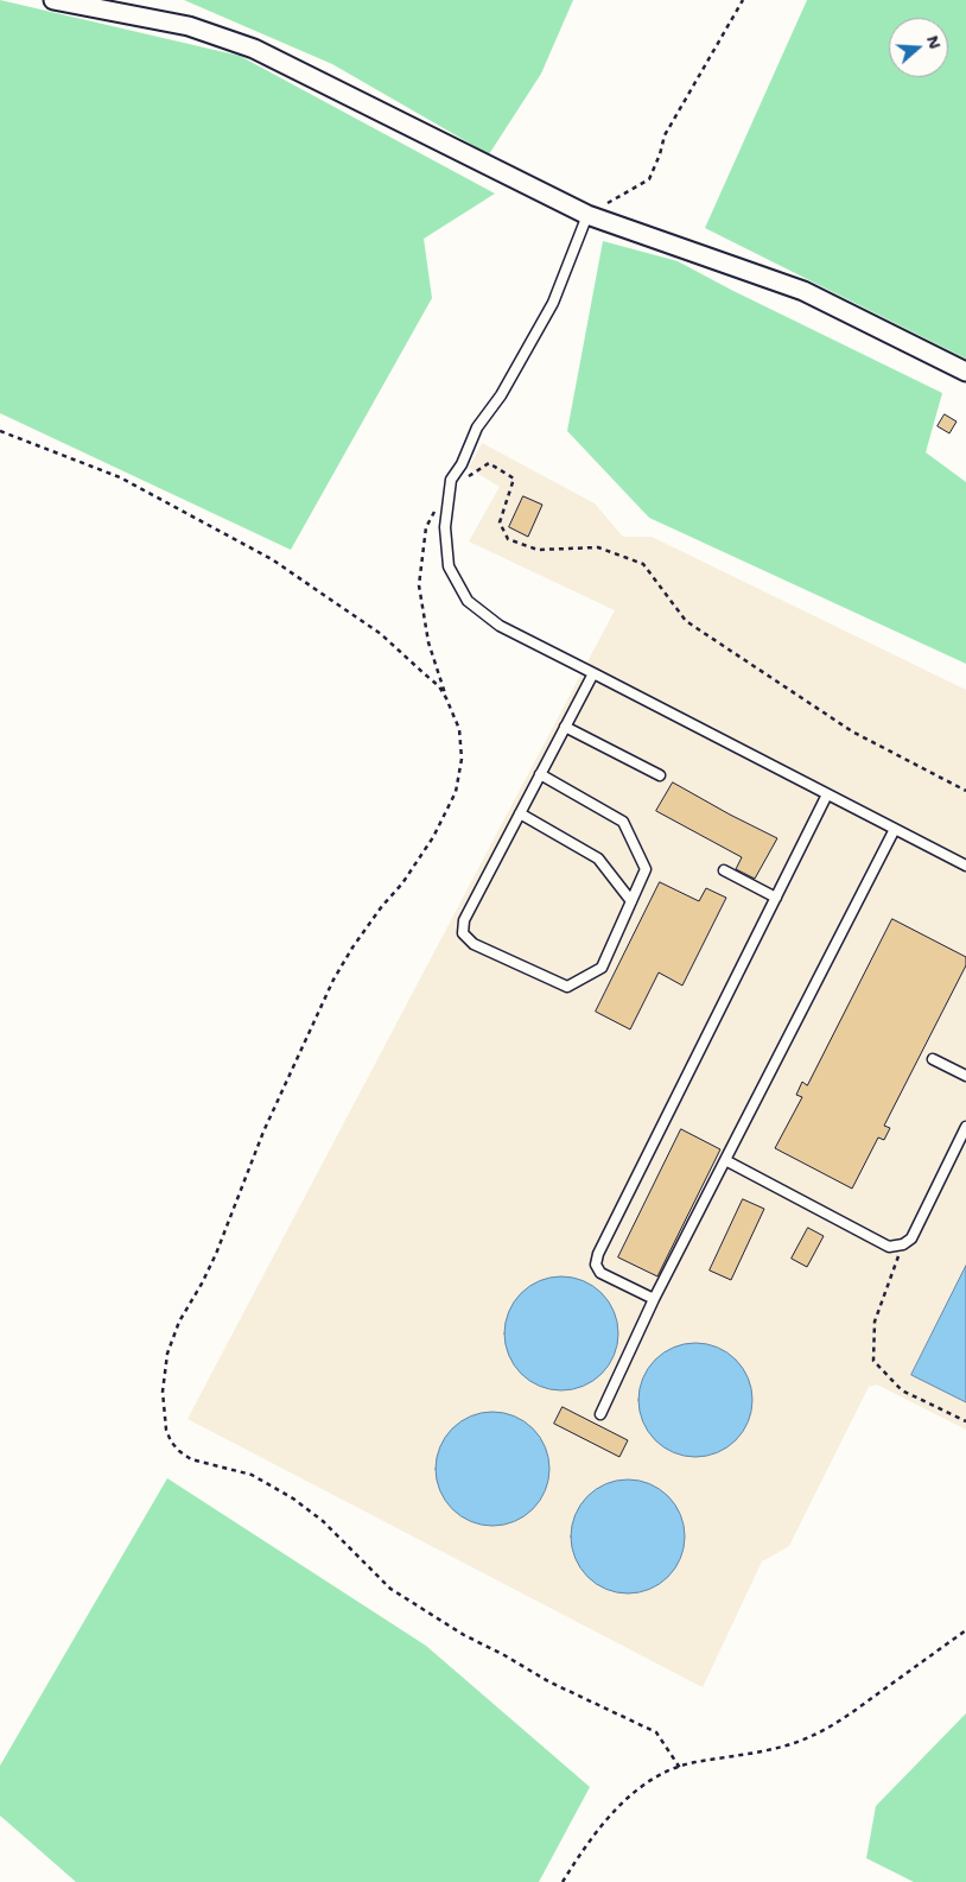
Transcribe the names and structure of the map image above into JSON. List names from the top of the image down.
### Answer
{
  "north": "right"
}
